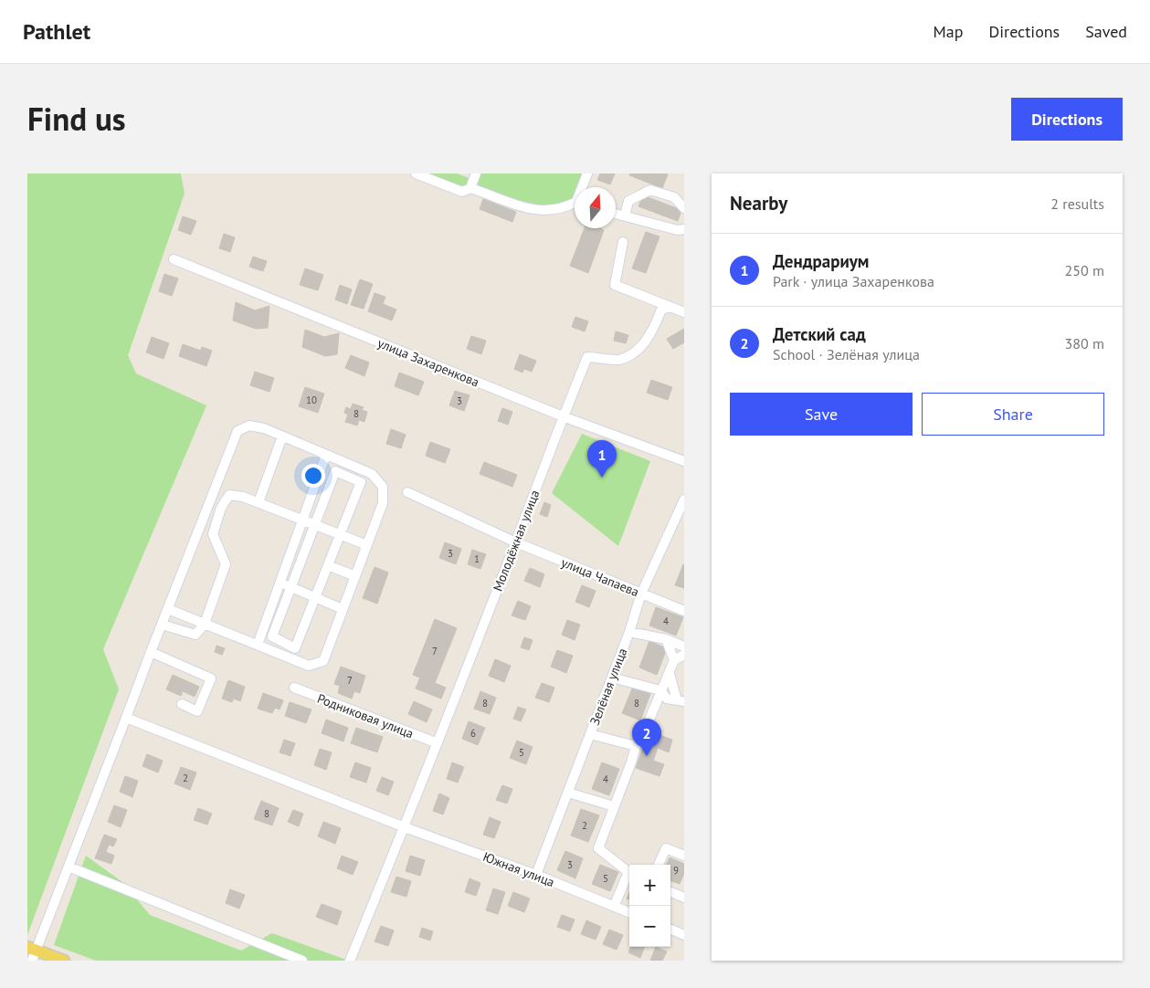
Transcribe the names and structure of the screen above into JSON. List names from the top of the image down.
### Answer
{
  "streets": {
    "street": [
      "улица Захаренкова",
      "Молодёжная улица",
      "улица Чапаева",
      "Зелёная улица",
      "Родниковая улица",
      "Южная улица"
    ]
  },
  "crossings": [
    ["улица Захаренкова", "Молодёжная улица"],
    ["Молодёжная улица", "улица Чапаева"],
    ["Молодёжная улица", "Родниковая улица"],
    ["Молодёжная улица", "Южная улица"],
    ["улица Чапаева", "Зелёная улица"],
    ["Зелёная улица", "Южная улица"]
  ],
  "house_numbers": [
    "10",
    "3",
    "8",
    "3",
    "1",
    "4",
    "7",
    "7",
    "8",
    "8",
    "6",
    "5",
    "2",
    "4",
    "8",
    "2",
    "3",
    "9",
    "5"
  ],
  "north": "top",
  "page": {
    "header": "Pathlet",
    "nav": ["Map", "Directions", "Saved"],
    "title": "Find us",
    "buttons": [
      "Directions",
      ["Save", "Share"]
    ],
    "heading": ["Nearby", "2 results"],
    "list": [
      {
        "mark": "1",
        "name": "Дендрариум",
        "note": "Park · улица Захаренкова",
        "value": "250 m"
      },
      {
        "mark": "2",
        "name": "Детский сад",
        "note": "School · Зелёная улица",
        "value": "380 m"
      }
    ],
    "pins": ["1", "2"],
    "map_buttons": ["+", "−"]
  }
}
